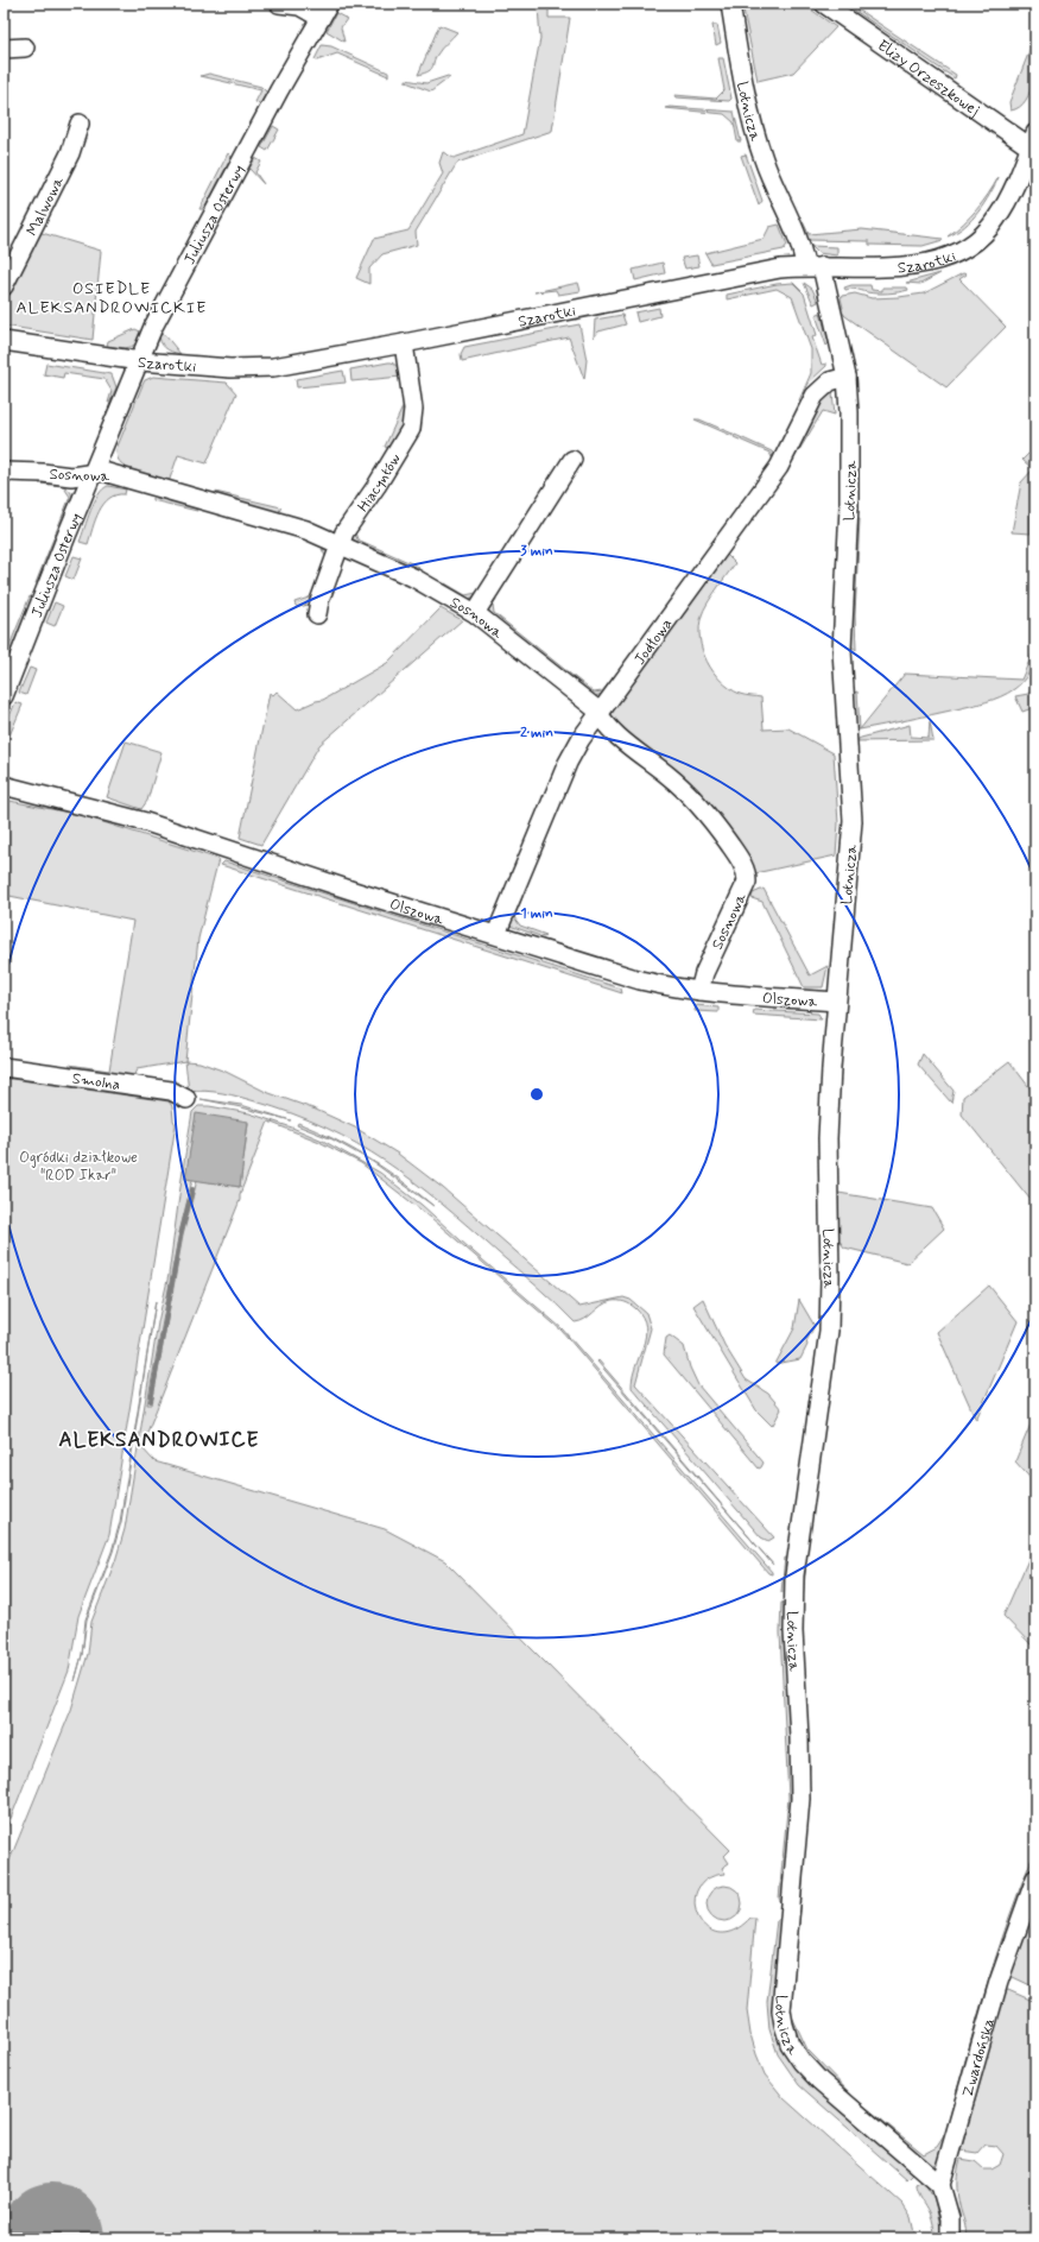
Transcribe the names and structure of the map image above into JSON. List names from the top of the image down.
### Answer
{
  "streets": {
    "street": [
      "Elizy Orzeszkowej",
      "Lotnicza",
      "Malwowa",
      "Juliusza Osterwy",
      "Szarotki",
      "Sosnowa",
      "Hiacyntów",
      "Jodłowa",
      "Olszowa",
      "Smolna",
      "Zwardońska"
    ]
  },
  "crossings": [
    ["Elizy Orzeszkowej", "Szarotki"],
    ["Lotnicza", "Szarotki"],
    ["Lotnicza", "Jodłowa"],
    ["Lotnicza", "Olszowa"],
    ["Lotnicza", "Zwardońska"],
    ["Juliusza Osterwy", "Szarotki"],
    ["Juliusza Osterwy", "Sosnowa"],
    ["Szarotki", "Hiacyntów"],
    ["Sosnowa", "Hiacyntów"],
    ["Sosnowa", "Jodłowa"],
    ["Sosnowa", "Olszowa"],
    ["Jodłowa", "Olszowa"]
  ],
  "districts": ["OSIEDLE ALEKSANDROWICKIE", "ALEKSANDROWICE"],
  "parks": ["Ogródki działkowe \"ROD Ikar\""],
  "rings": ["3 min", "2 min", "1 min"]
}
